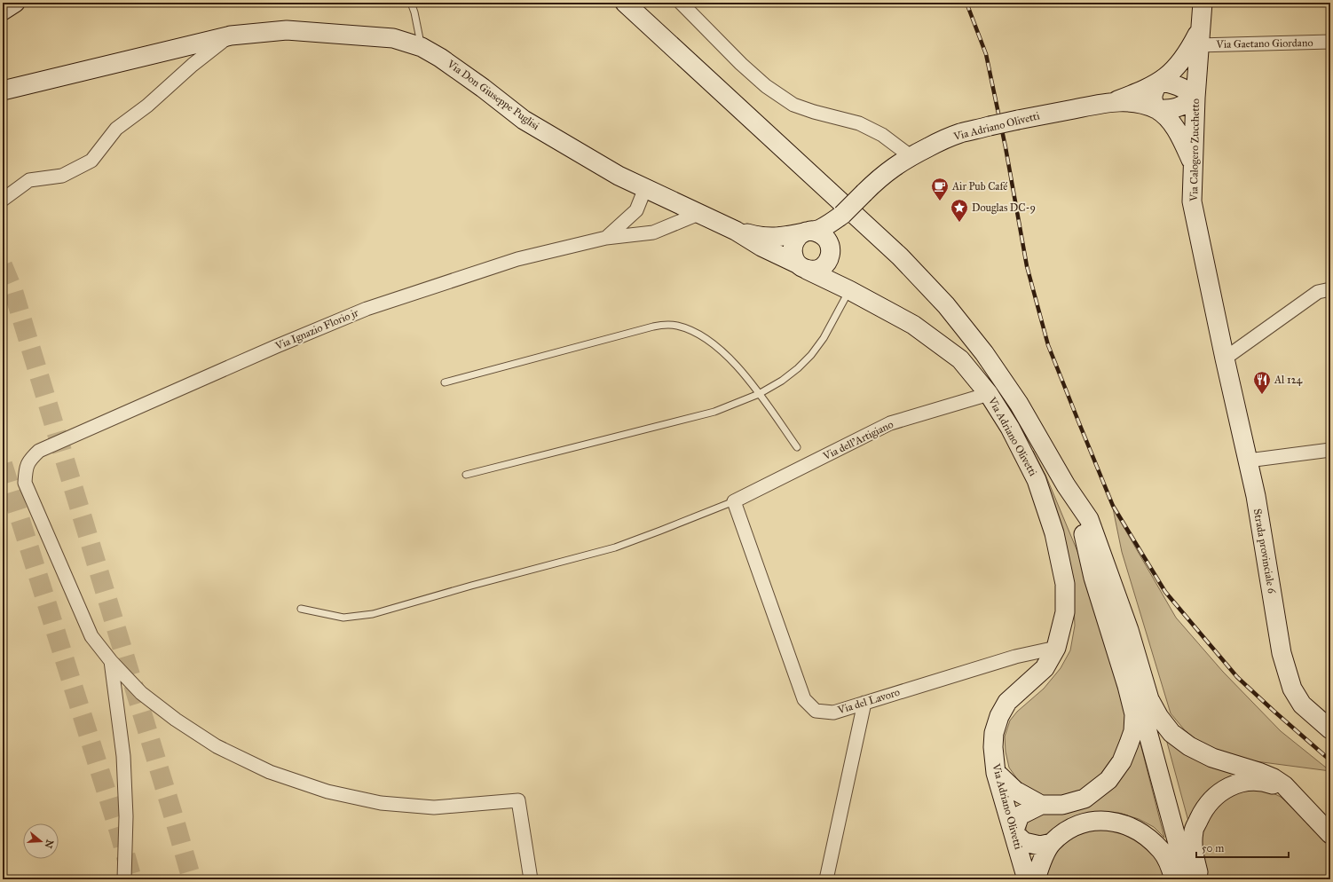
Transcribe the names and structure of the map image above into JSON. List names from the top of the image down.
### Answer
{
  "streets": {
    "main road": [
      "Via Don Giuseppe Puglisi",
      "Via Adriano Olivetti",
      "Via Calogero Zucchetto",
      "Strada provinciale 6"
    ],
    "street": [
      "Via Gaetano Giordano",
      "Via Ignazio Florio jr",
      "Via dell'Artigiano",
      "Via del Lavoro"
    ]
  },
  "crossings": [
    ["Via Gaetano Giordano", "Via Adriano Olivetti"],
    ["Via Gaetano Giordano", "Via Calogero Zucchetto"],
    ["Via Don Giuseppe Puglisi", "Via Adriano Olivetti"],
    ["Via Don Giuseppe Puglisi", "Via Ignazio Florio jr"],
    ["Via Adriano Olivetti", "Via Calogero Zucchetto"],
    ["Via Adriano Olivetti", "Via dell'Artigiano"],
    ["Via Adriano Olivetti", "Via del Lavoro"],
    ["Via Calogero Zucchetto", "Strada provinciale 6"],
    ["Via dell'Artigiano", "Via del Lavoro"]
  ],
  "places": {
    "cafe": ["Air Pub Café"],
    "place": ["Douglas DC-9"],
    "restaurant": ["Al 124"]
  },
  "scale_bar": "50 m",
  "north": "right"
}
